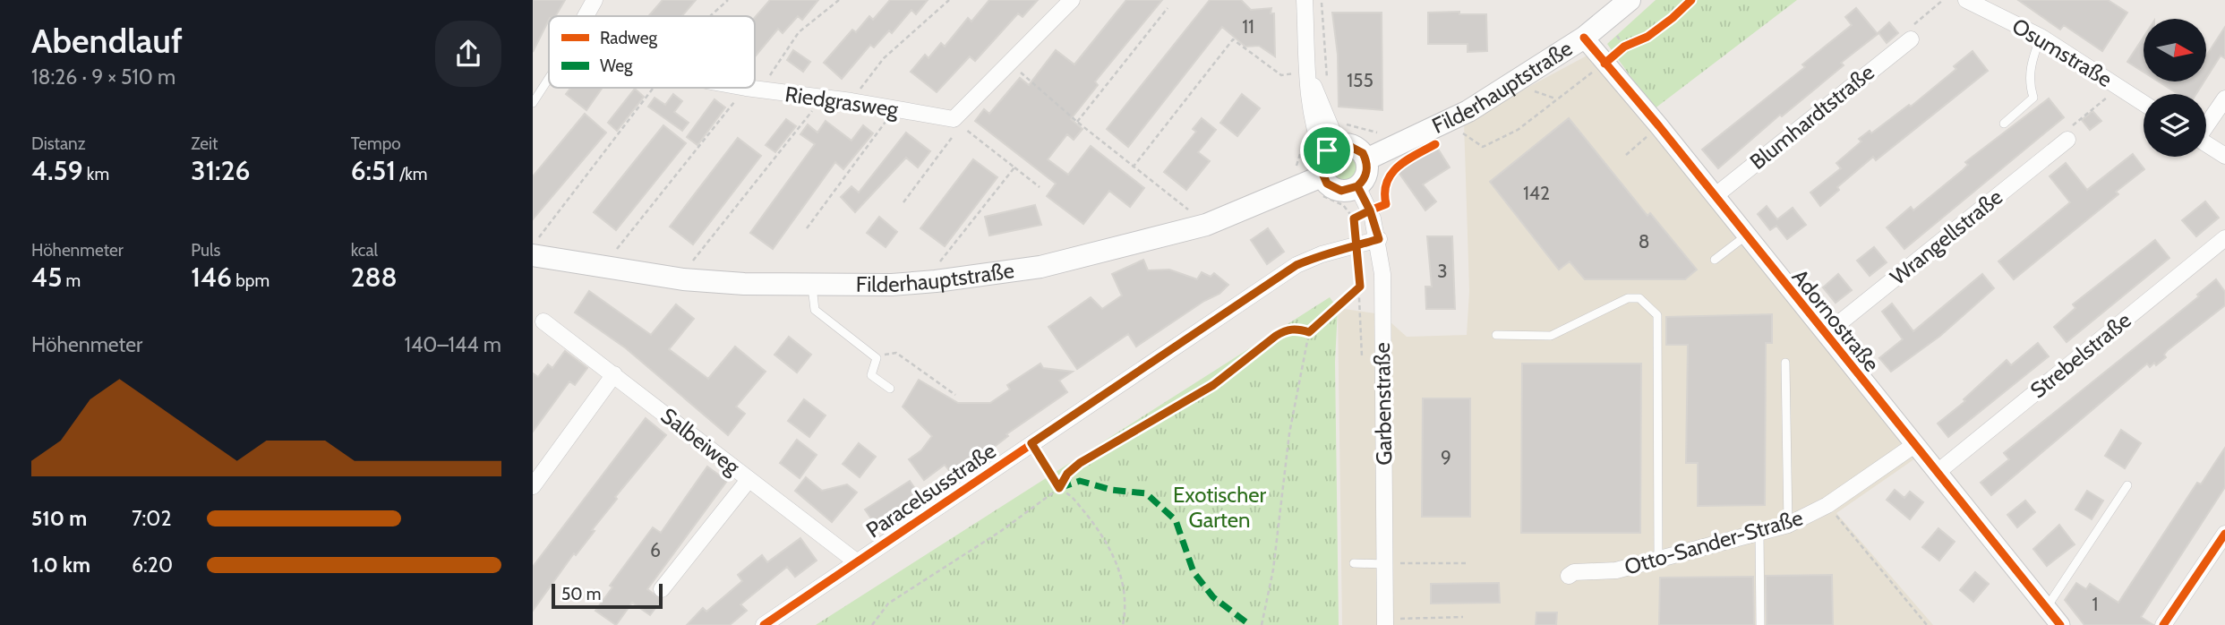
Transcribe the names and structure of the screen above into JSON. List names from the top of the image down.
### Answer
{
  "streets": {
    "main road": ["Filderhauptstraße"],
    "street": [
      "Osumstraße",
      "Riedgrasweg",
      "Blumhardtstraße",
      "Wrangellstraße",
      "Adornostraße",
      "Strebelstraße",
      "Garbenstraße",
      "Salbeiweg",
      "Paracelsusstraße",
      "Otto-Sander-Straße"
    ]
  },
  "crossings": [
    ["Filderhauptstraße", "Adornostraße"],
    ["Filderhauptstraße", "Garbenstraße"],
    ["Blumhardtstraße", "Adornostraße"],
    ["Wrangellstraße", "Adornostraße"],
    ["Adornostraße", "Strebelstraße"],
    ["Adornostraße", "Otto-Sander-Straße"],
    ["Garbenstraße", "Paracelsusstraße"],
    ["Salbeiweg", "Paracelsusstraße"]
  ],
  "parks": ["Exotischer Garten"],
  "house_numbers": [
    "11",
    "155",
    "142",
    "8",
    "3",
    "9",
    "6",
    "1"
  ],
  "legend": ["Radweg", "Weg"],
  "scale_bar": "50 m",
  "north": "right",
  "page": {
    "heading": ["Abendlauf", "18:26 · 9 × 510 m"],
    "stats": [
      ["Distanz", "4.59 km"],
      ["Zeit", "31:26"],
      ["Tempo", "6:51 /km"],
      ["Höhenmeter", "45 m"],
      ["Puls", "146 bpm"],
      ["kcal", "288"]
    ],
    "chart": ["Höhenmeter", "140–144 m"],
    "list": [
      {
        "name": "510 m",
        "note": "7:02"
      },
      {
        "name": "1.0 km",
        "note": "6:20"
      }
    ],
    "scale": "50 m"
  }
}
